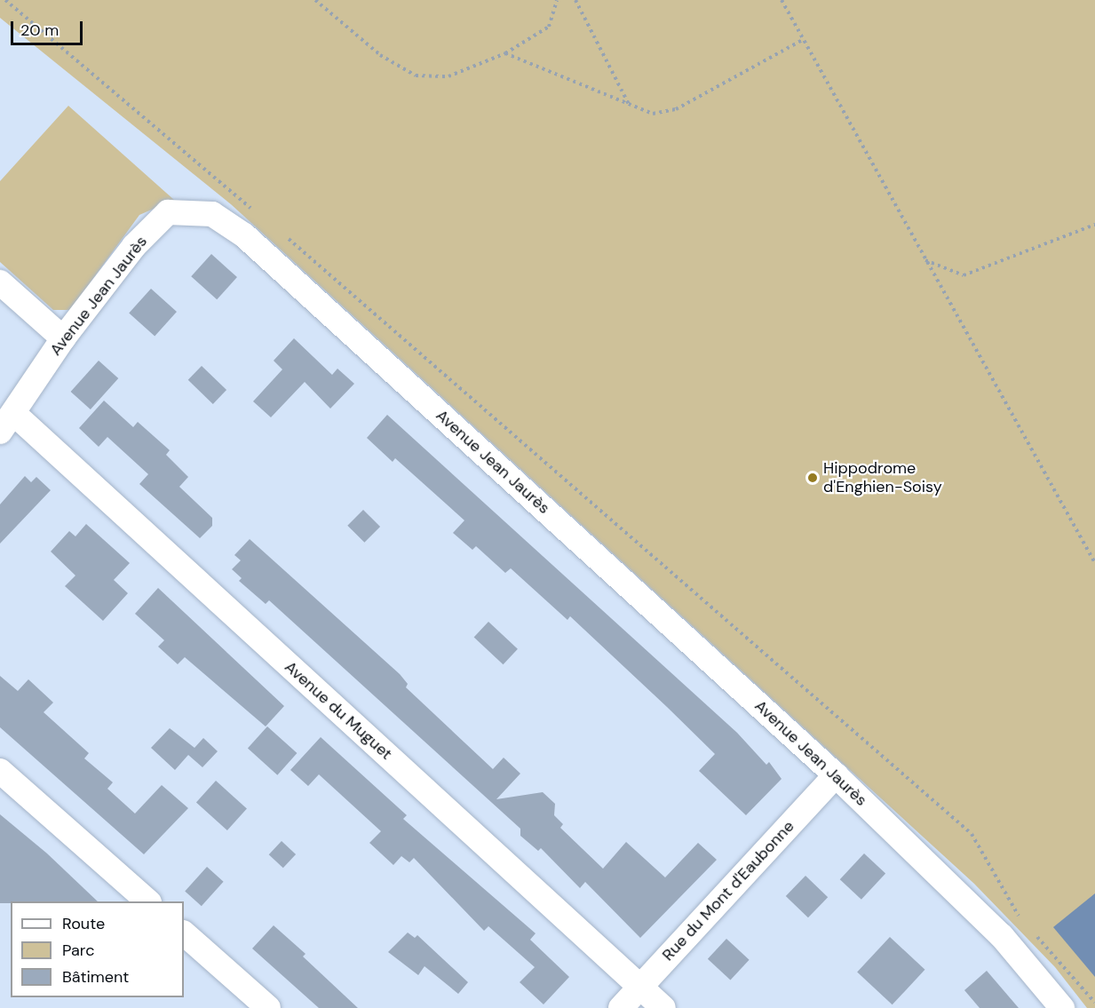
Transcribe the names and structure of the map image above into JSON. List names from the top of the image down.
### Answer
{
  "streets": {
    "street": ["Avenue Jean Jaurès", "Avenue du Muguet", "Rue du Mont d'Eaubonne"]
  },
  "crossings": [
    ["Avenue Jean Jaurès", "Avenue du Muguet"],
    ["Avenue Jean Jaurès", "Rue du Mont d'Eaubonne"],
    ["Avenue du Muguet", "Rue du Mont d'Eaubonne"]
  ],
  "places": ["Hippodrome d'Enghien-Soisy"],
  "legend": ["Route", "Parc", "Bâtiment"],
  "scale_bar": "20 m"
}
